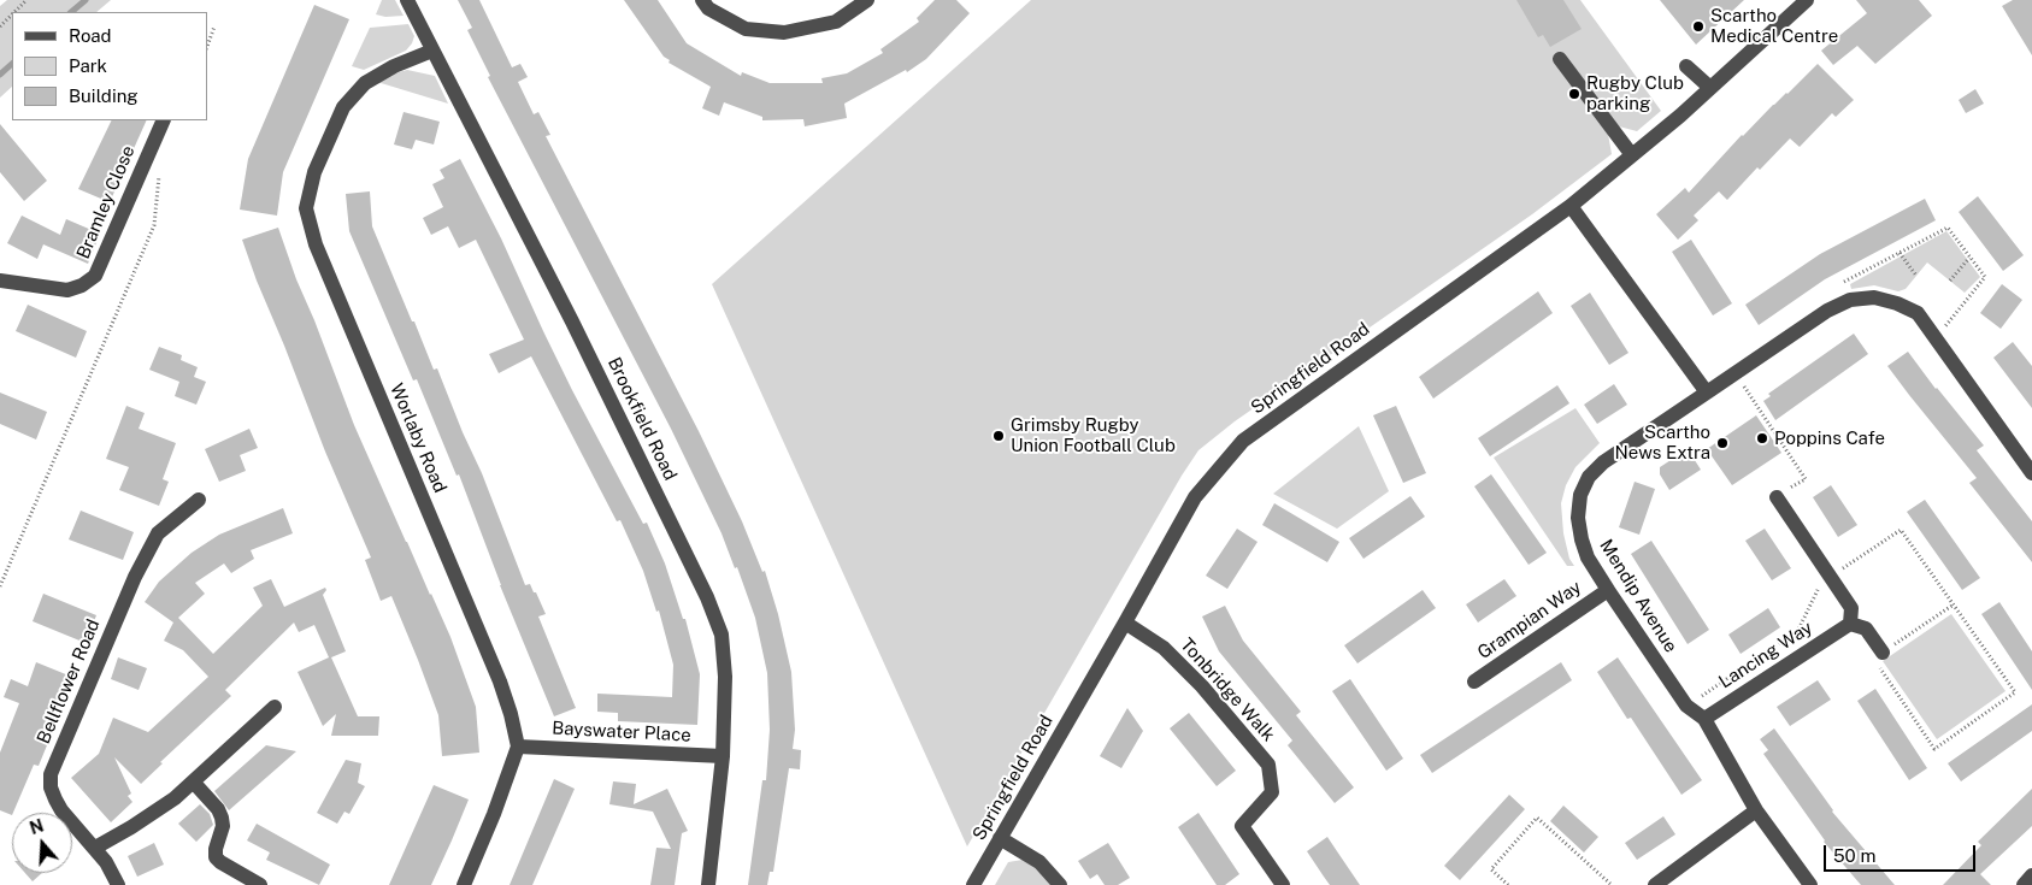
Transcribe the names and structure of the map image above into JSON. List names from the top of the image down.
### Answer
{
  "streets": {
    "street": [
      "Bramley Close",
      "Springfield Road",
      "Brookfield Road",
      "Worlaby Road",
      "Mendip Avenue",
      "Grampian Way",
      "Lancing Way",
      "Bellflower Road",
      "Tonbridge Walk",
      "Bayswater Place"
    ]
  },
  "crossings": [
    ["Springfield Road", "Tonbridge Walk"],
    ["Brookfield Road", "Worlaby Road"],
    ["Brookfield Road", "Bayswater Place"],
    ["Worlaby Road", "Bayswater Place"],
    ["Mendip Avenue", "Grampian Way"],
    ["Mendip Avenue", "Lancing Way"]
  ],
  "places": [
    "Scartho Medical Centre",
    "Rugby Club parking",
    "Grimsby Rugby Union Football Club",
    "Poppins Cafe",
    "Scartho News Extra"
  ],
  "legend": ["Road", "Park", "Building"],
  "scale_bar": "50 m",
  "north": "top"
}
